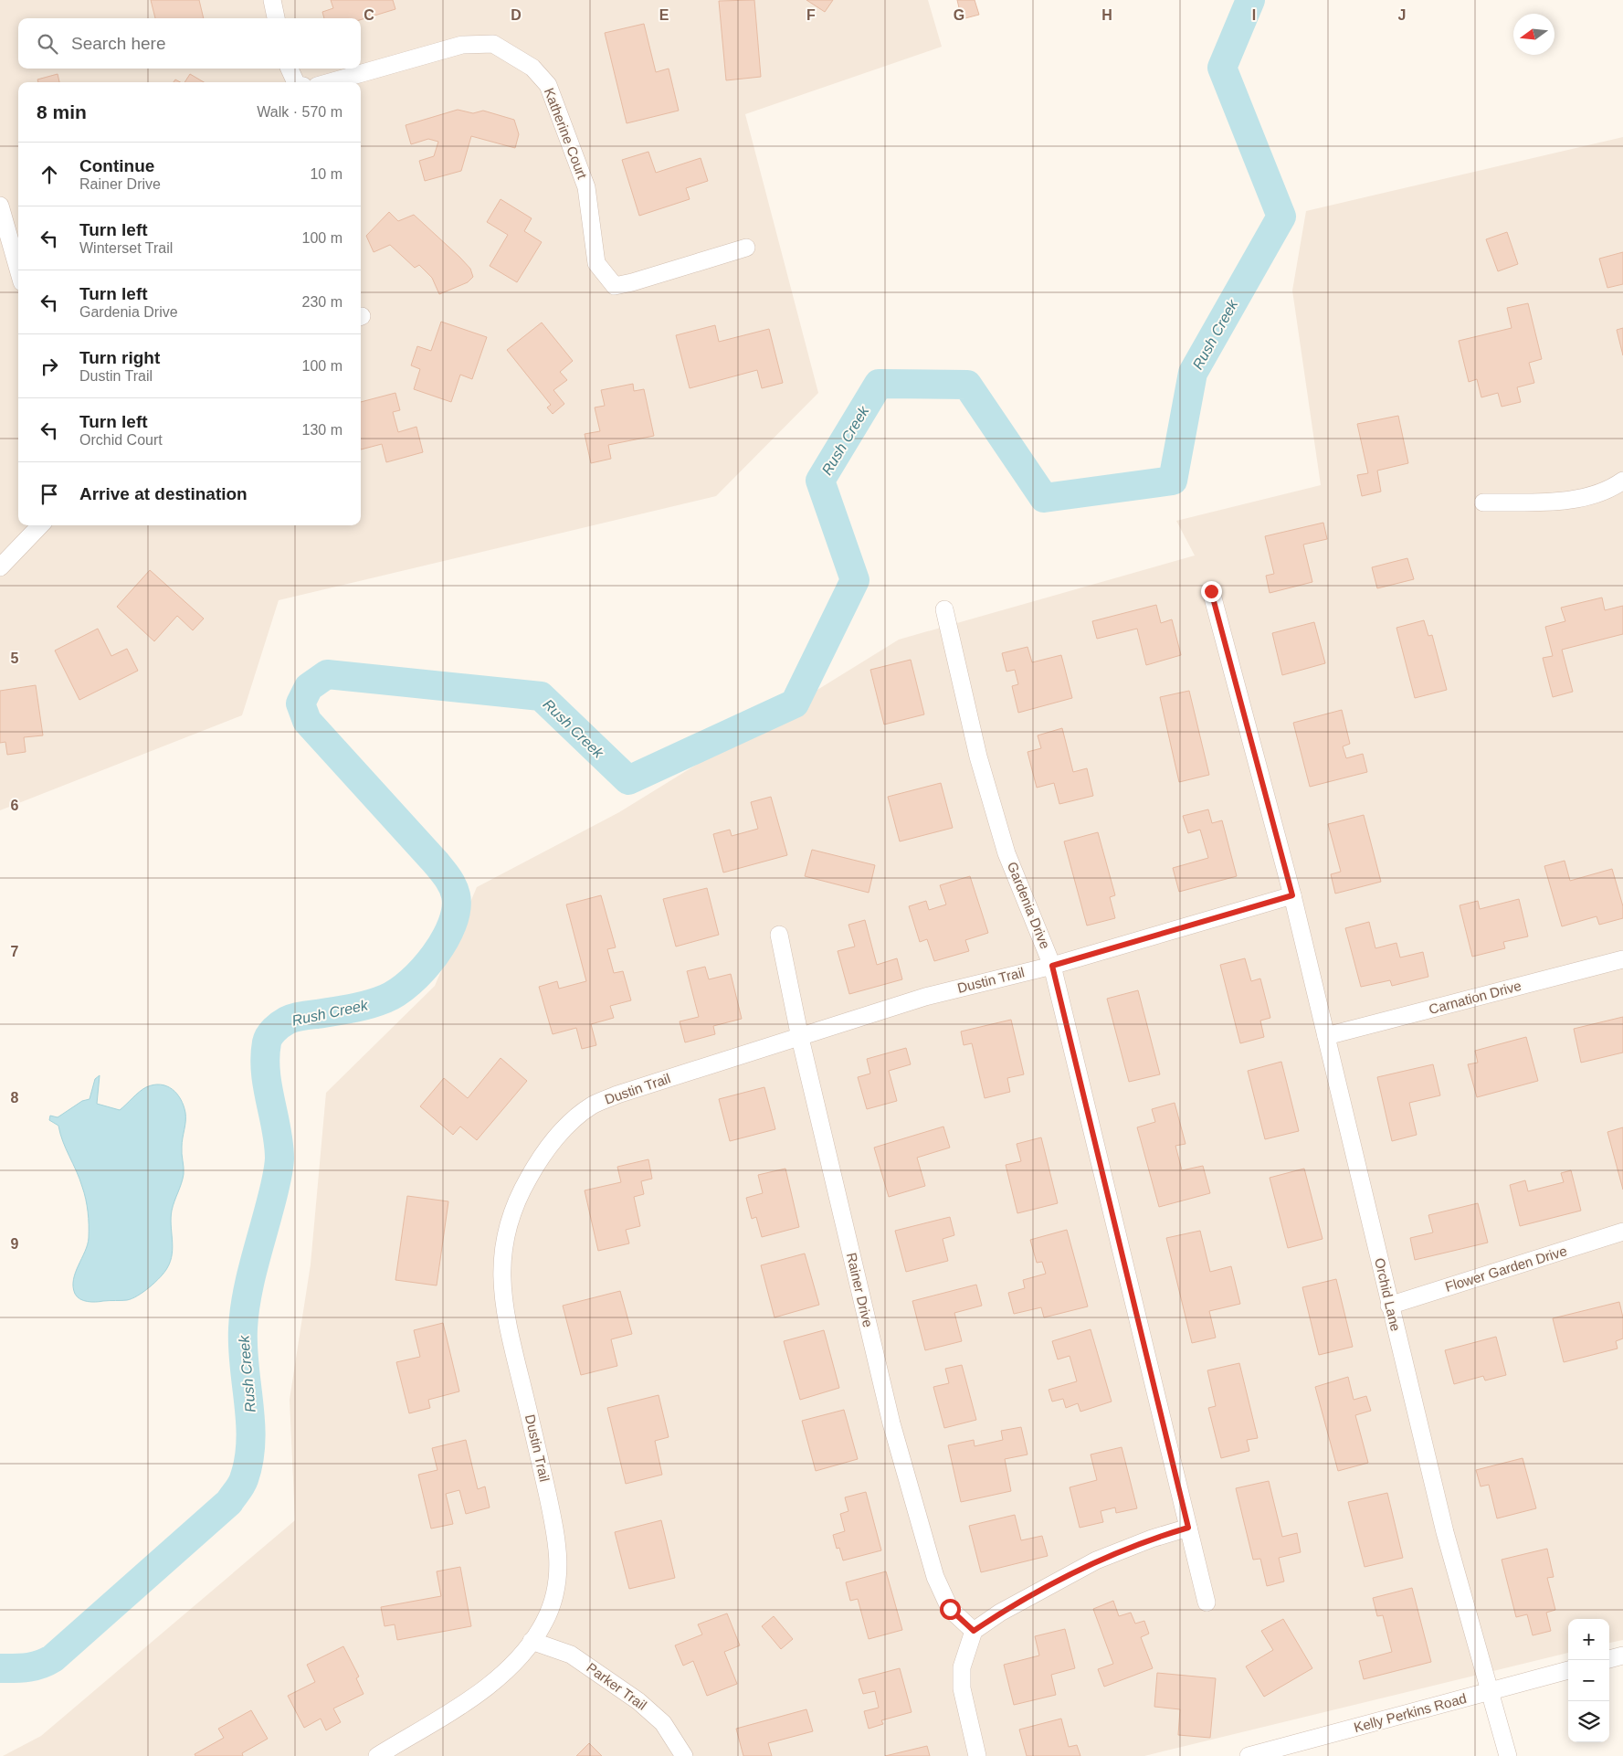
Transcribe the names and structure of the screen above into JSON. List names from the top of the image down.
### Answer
{
  "streets": {
    "street": [
      "Katherine Court",
      "Gardenia Drive",
      "Dustin Trail",
      "Carnation Drive",
      "Flower Garden Drive",
      "Rainer Drive",
      "Orchid Lane",
      "Parker Trail",
      "Kelly Perkins Road"
    ]
  },
  "crossings": [
    ["Gardenia Drive", "Dustin Trail"],
    ["Dustin Trail", "Rainer Drive"],
    ["Dustin Trail", "Orchid Lane"],
    ["Dustin Trail", "Parker Trail"],
    ["Carnation Drive", "Orchid Lane"],
    ["Flower Garden Drive", "Orchid Lane"],
    ["Orchid Lane", "Kelly Perkins Road"]
  ],
  "water": ["Rush Creek"],
  "north": "left",
  "page": {
    "search": "Search here",
    "heading": ["8 min", "Walk · 570 m"],
    "list": [
      ["Continue", "Rainer Drive", "10 m"],
      ["Turn left", "Winterset Trail", "100 m"],
      ["Turn left", "Gardenia Drive", "230 m"],
      ["Turn right", "Dustin Trail", "100 m"],
      ["Turn left", "Orchid Court", "130 m"],
      "Arrive at destination"
    ],
    "map_buttons": ["+", "−"]
  },
  "grid": {
    "columns": [
      "C",
      "D",
      "E",
      "F",
      "G",
      "H",
      "I",
      "J"
    ],
    "rows": [
      "5",
      "6",
      "7",
      "8",
      "9"
    ]
  }
}
